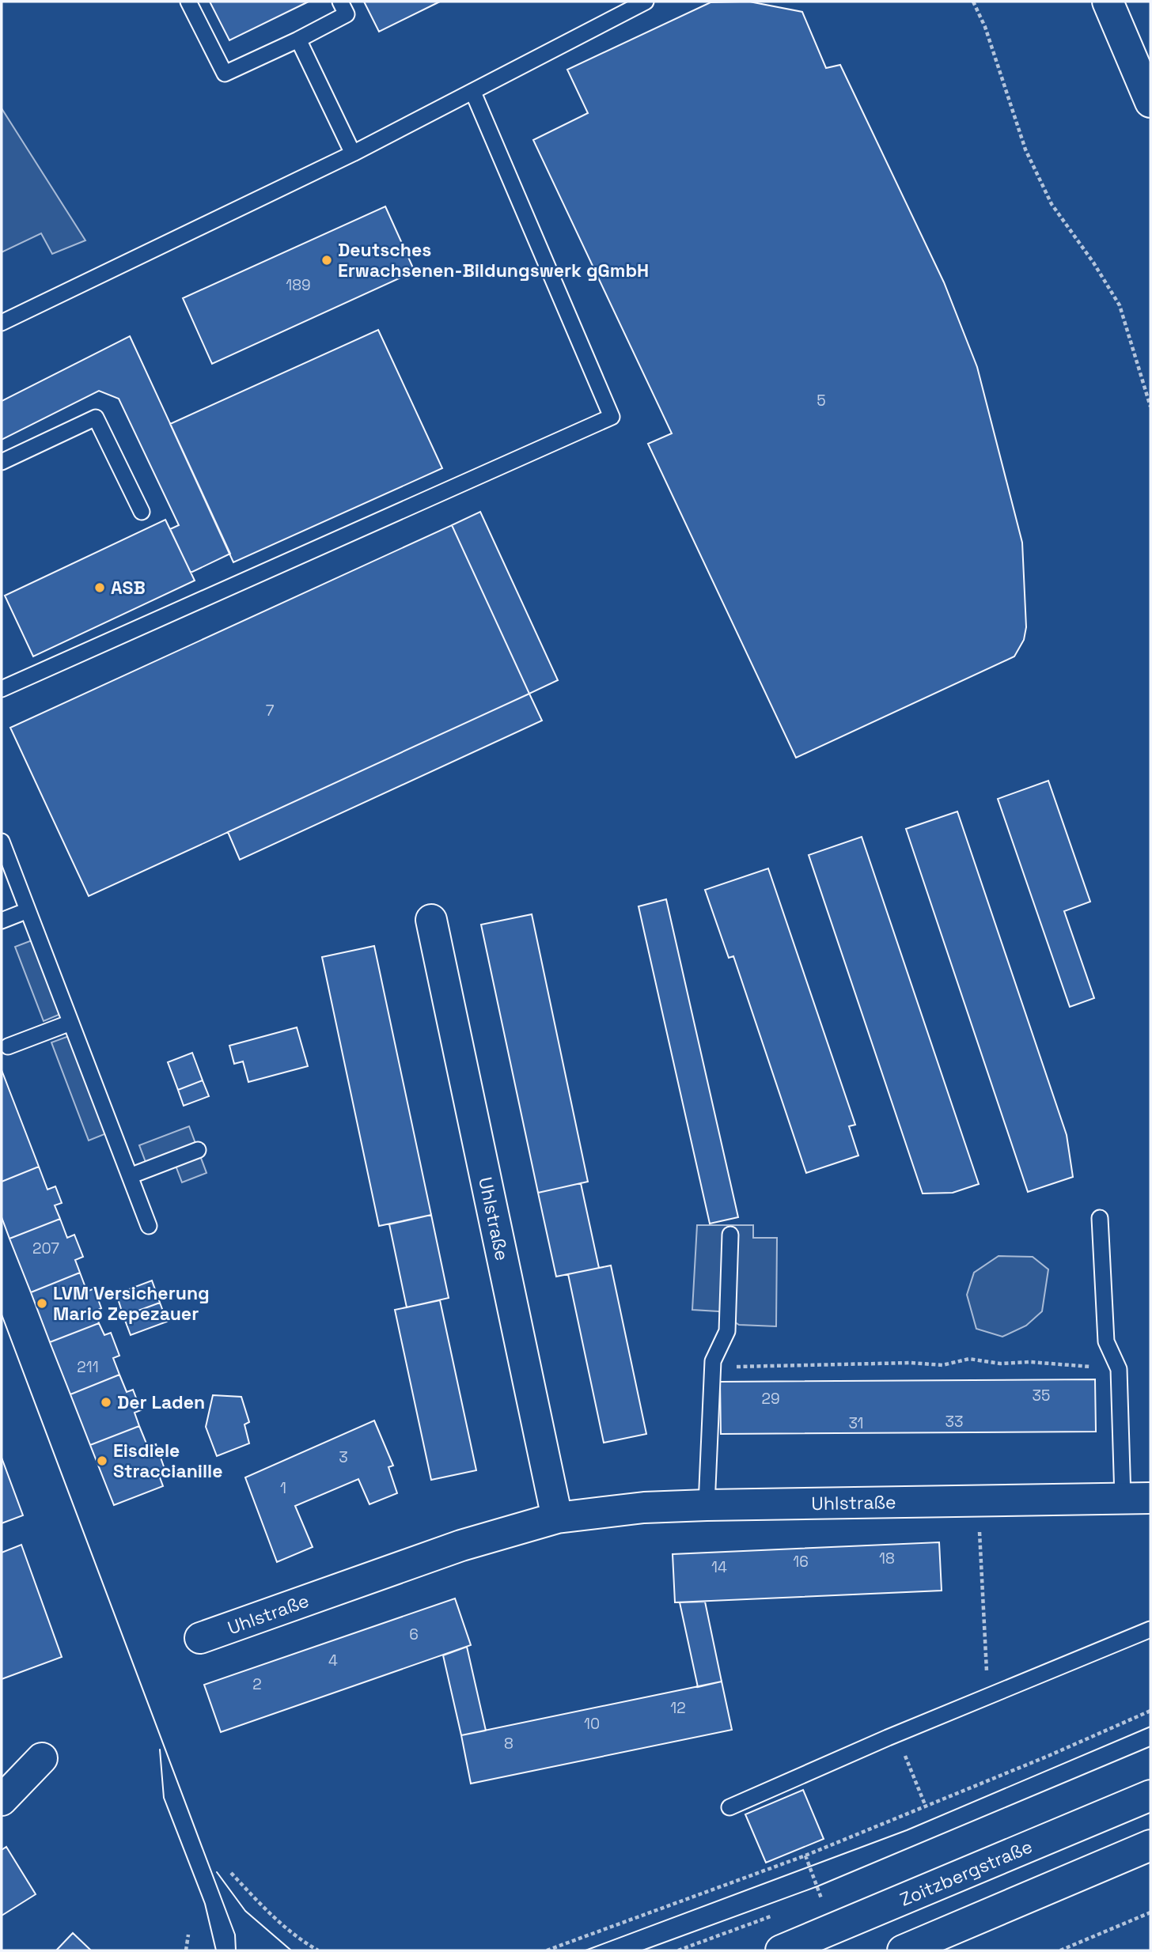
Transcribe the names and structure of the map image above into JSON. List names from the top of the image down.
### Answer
{
  "streets": {
    "street": ["Uhlstraße", "Zoitzbergstraße"]
  },
  "places": [
    "Deutsches Erwachsenen-Bildungswerk gGmbH",
    "ASB",
    "LVM Versicherung Mario Zepezauer",
    "Der Laden",
    "Eisdiele Straccianille"
  ],
  "house_numbers": [
    "189",
    "5",
    "7",
    "207",
    "211",
    "35",
    "29",
    "33",
    "31",
    "3",
    "1",
    "18",
    "16",
    "14",
    "6",
    "4",
    "2",
    "12",
    "10",
    "8"
  ]
}
